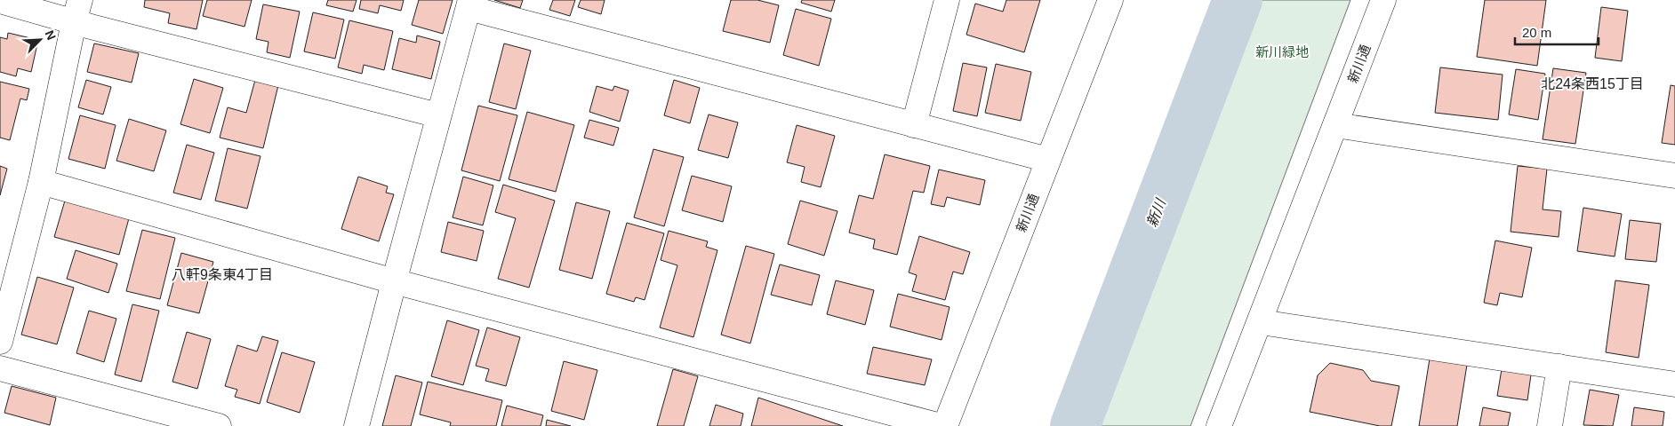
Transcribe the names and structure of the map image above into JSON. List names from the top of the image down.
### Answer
{
  "streets": {
    "street": ["新川通"]
  },
  "districts": ["北24条西15丁目", "八軒9条東4丁目"],
  "water": ["新川"],
  "parks": ["新川緑地"],
  "scale_bar": "20 m",
  "north": "top right"
}
